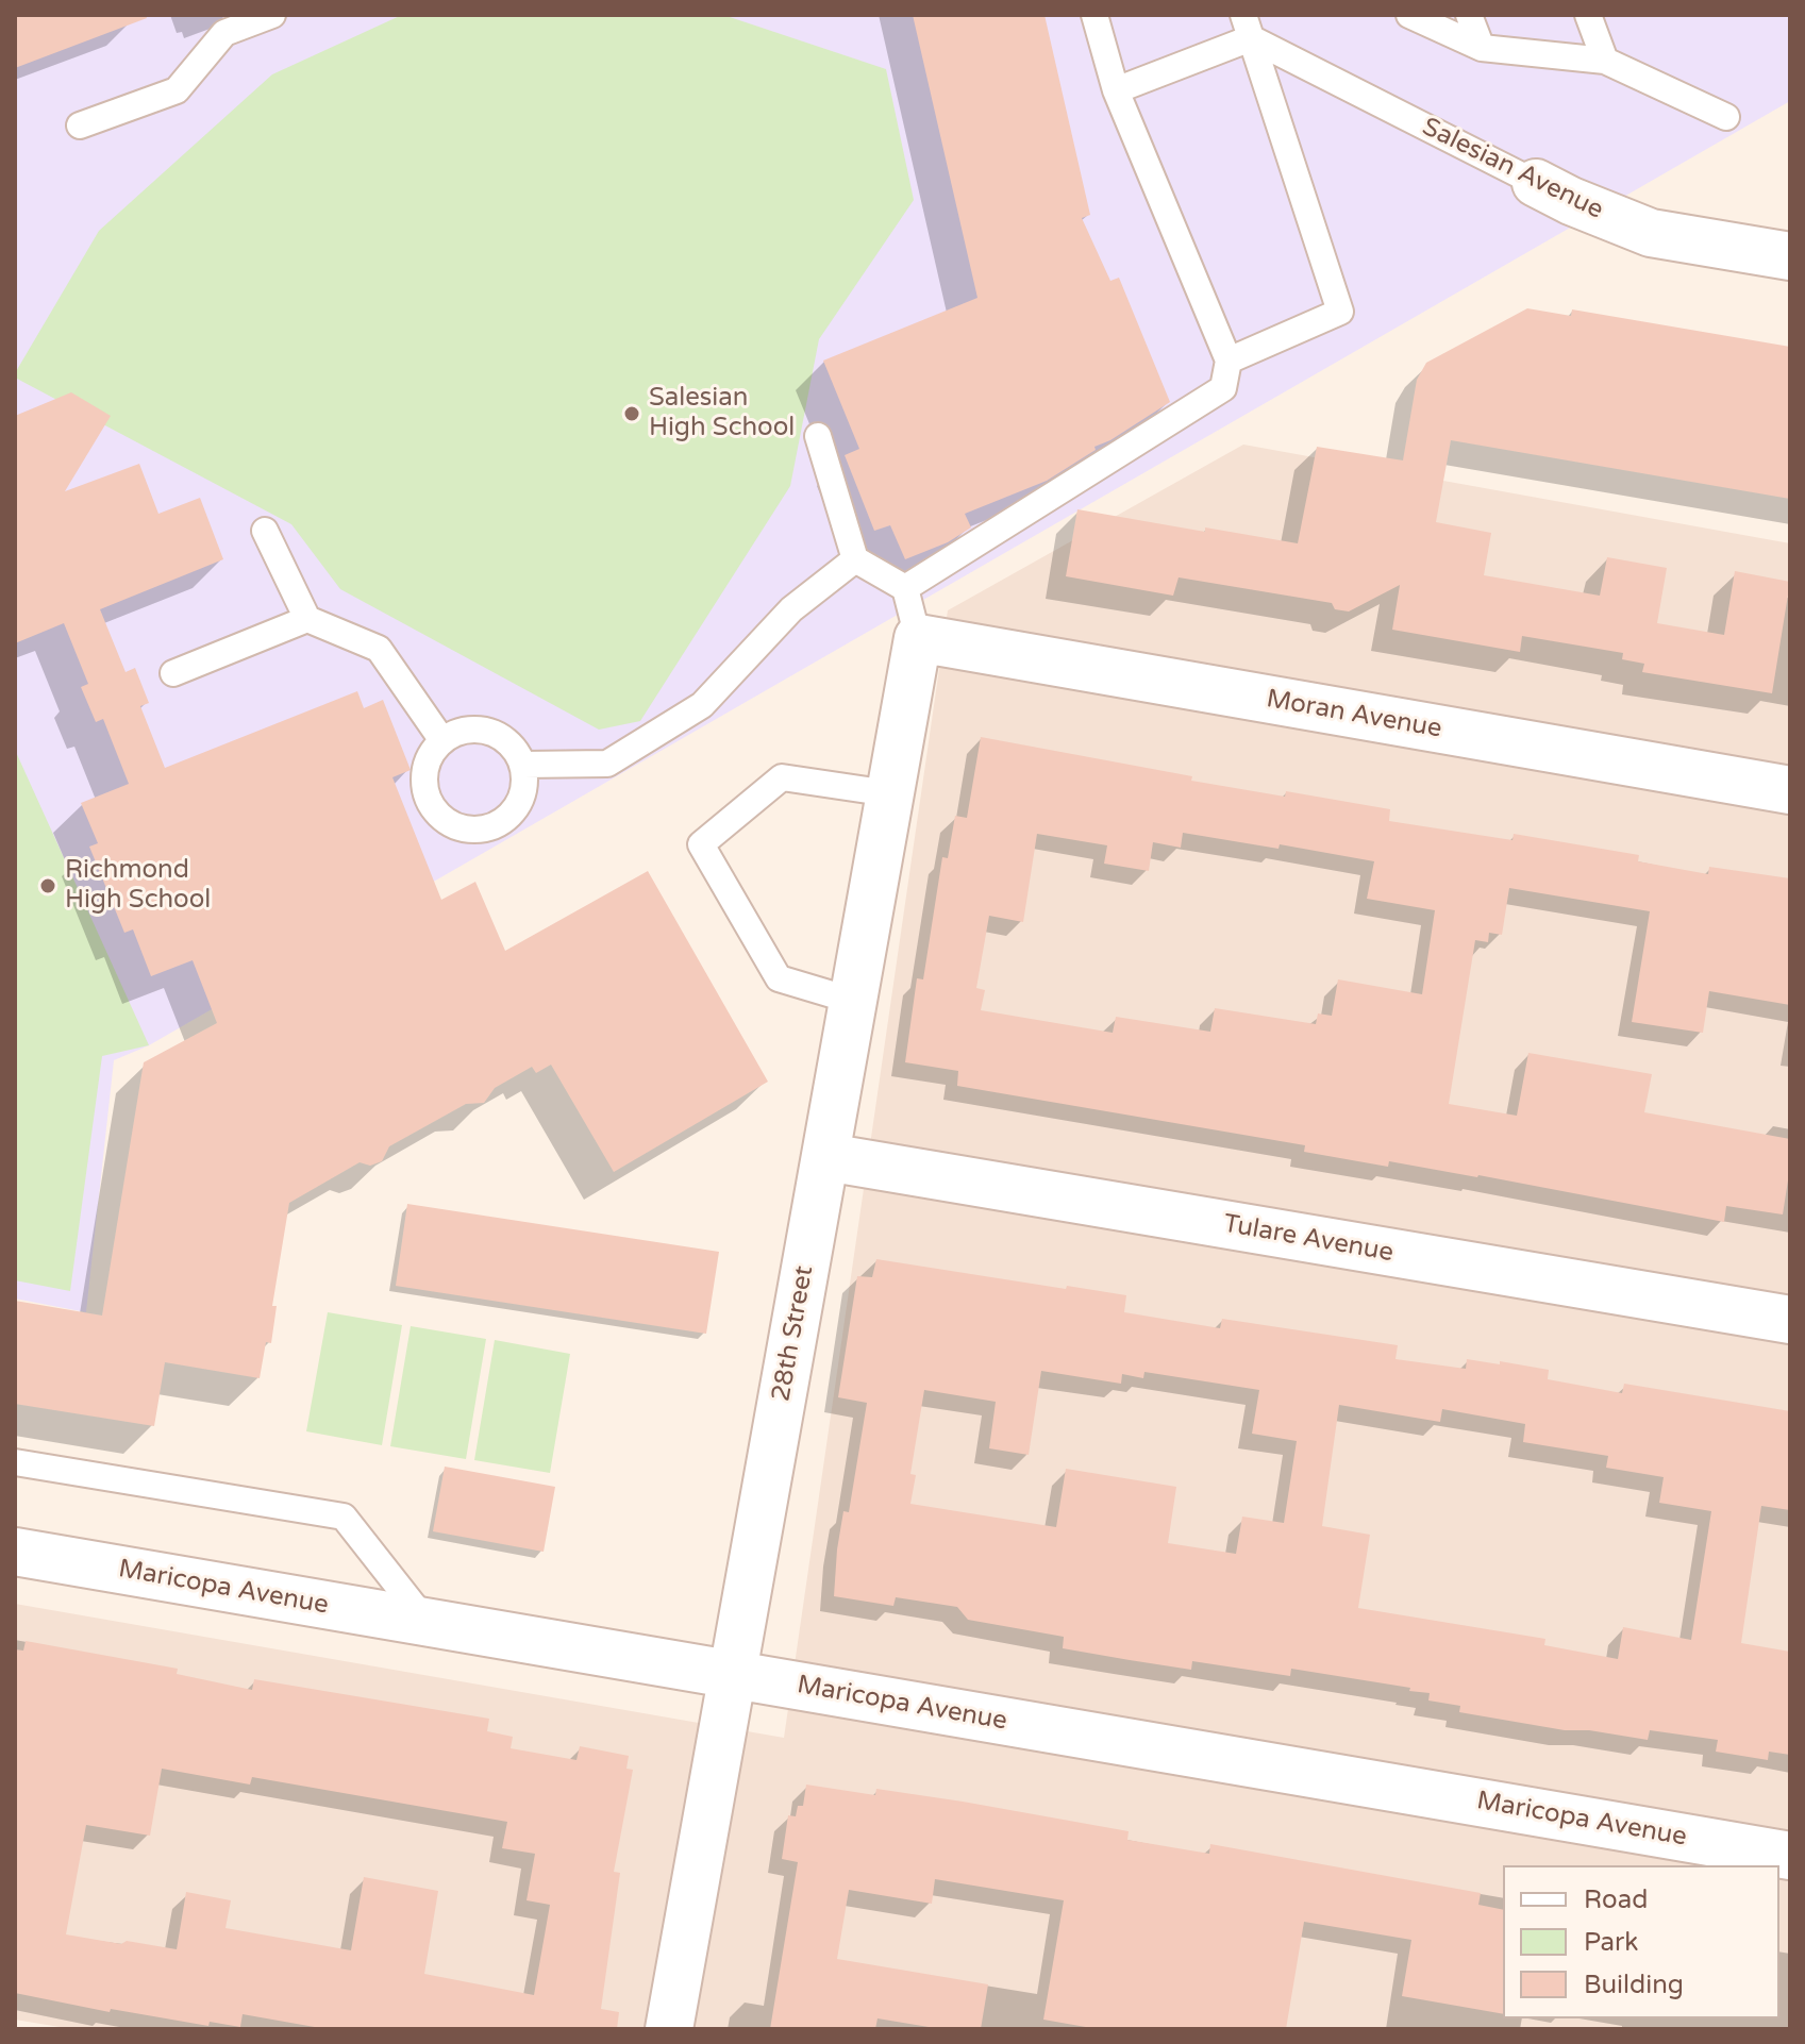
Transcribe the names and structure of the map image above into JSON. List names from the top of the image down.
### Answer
{
  "streets": {
    "street": [
      "Salesian Avenue",
      "Moran Avenue",
      "Tulare Avenue",
      "28th Street",
      "Maricopa Avenue"
    ]
  },
  "crossings": [
    ["Moran Avenue", "28th Street"],
    ["Tulare Avenue", "28th Street"],
    ["28th Street", "Maricopa Avenue"]
  ],
  "places": ["Salesian High School", "Richmond High School"],
  "legend": ["Road", "Park", "Building"]
}
